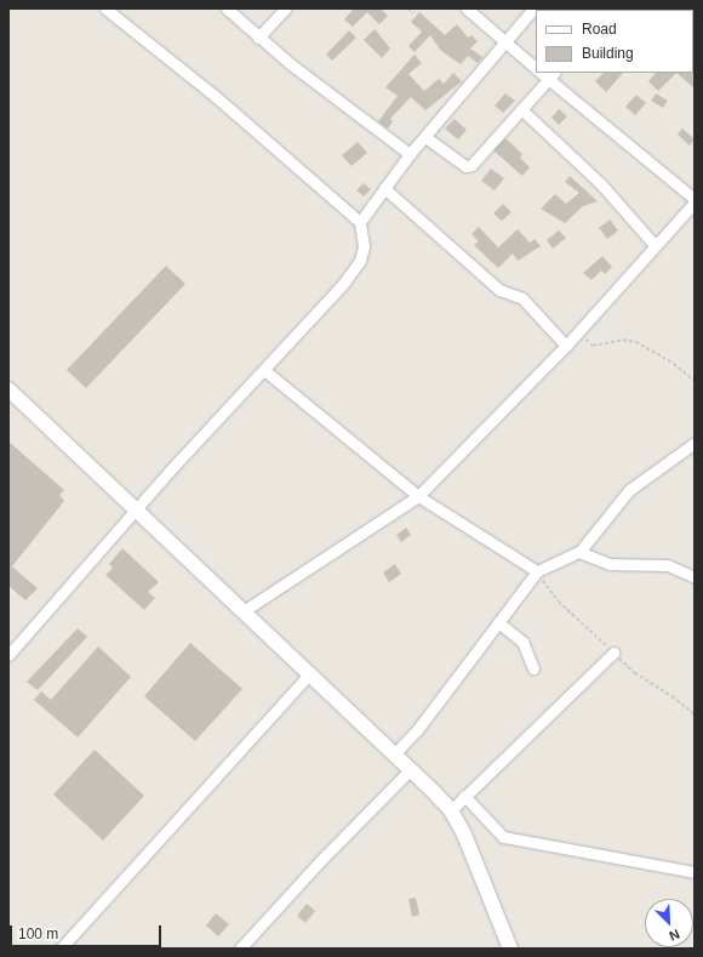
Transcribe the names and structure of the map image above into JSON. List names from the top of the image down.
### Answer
{
  "legend": ["Road", "Building"],
  "scale_bar": "100 m",
  "north": "bottom right"
}
